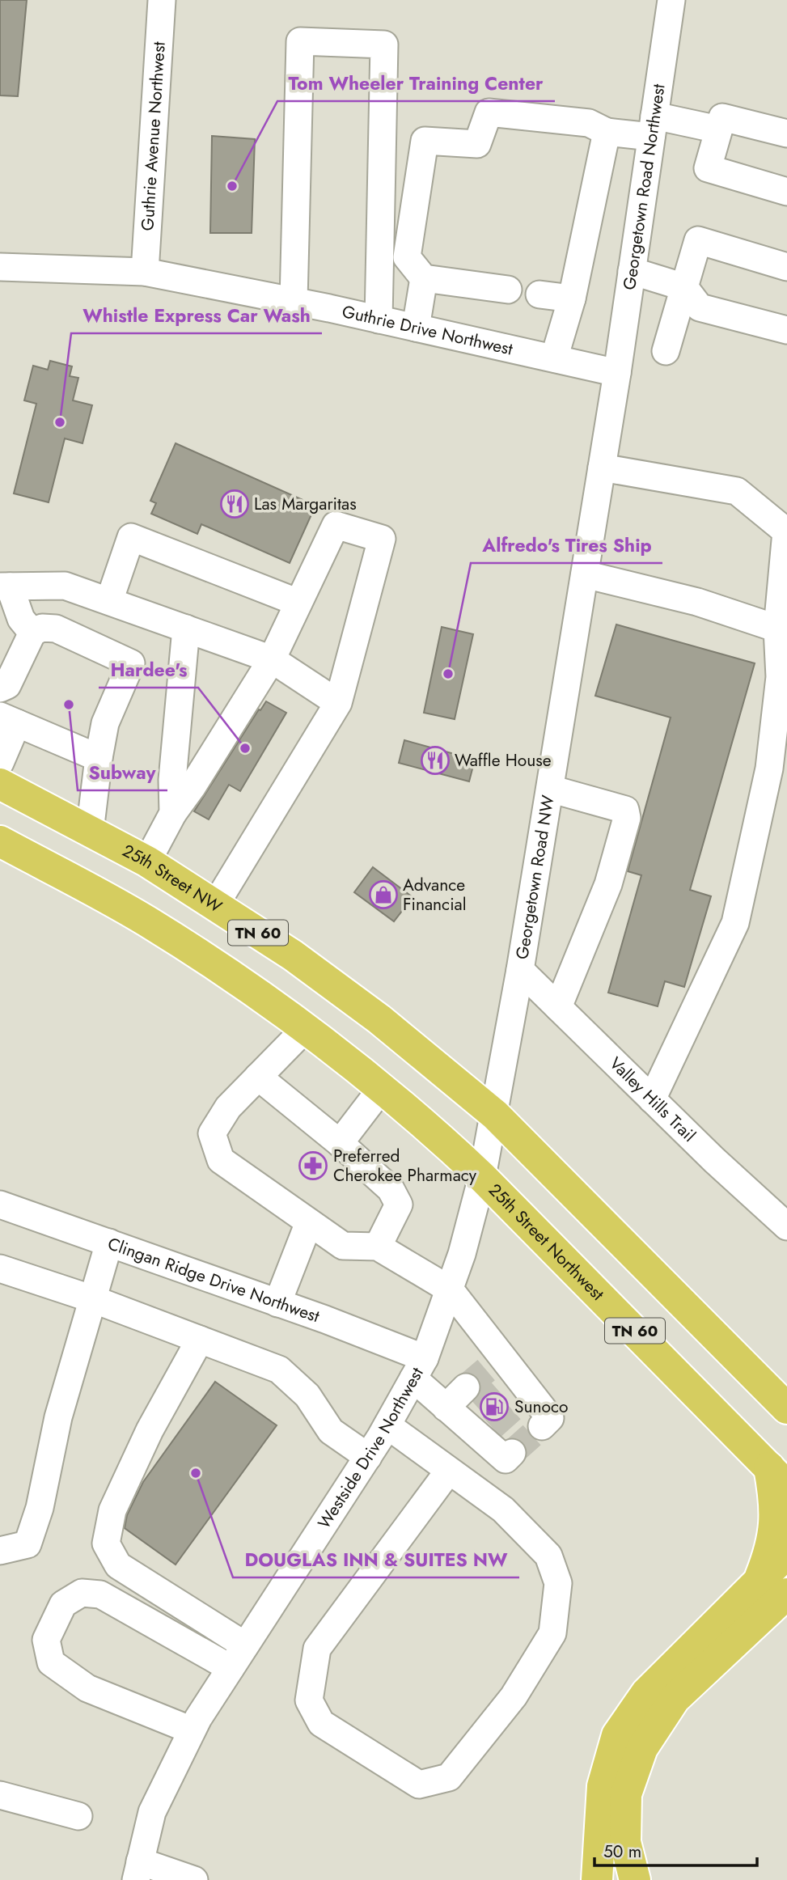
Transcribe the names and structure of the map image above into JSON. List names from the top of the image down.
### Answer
{
  "streets": {
    "highway": ["25th Street NW", "TN 60", "25th Street Northwest"],
    "street": [
      "Guthrie Avenue Northwest",
      "Georgetown Road Northwest",
      "Guthrie Drive Northwest",
      "Georgetown Road NW",
      "Valley Hills Trail",
      "Clingan Ridge Drive Northwest",
      "Westside Drive Northwest"
    ]
  },
  "crossings": [
    ["Guthrie Avenue Northwest", "Guthrie Drive Northwest"],
    ["Georgetown Road Northwest", "Guthrie Drive Northwest"],
    ["Georgetown Road Northwest", "Georgetown Road NW"],
    ["Guthrie Drive Northwest", "Georgetown Road NW"],
    ["Georgetown Road NW", "25th Street NW"],
    ["Georgetown Road NW", "TN 60"],
    ["Georgetown Road NW", "Valley Hills Trail"],
    ["Georgetown Road NW", "Westside Drive Northwest"],
    ["25th Street NW", "TN 60"],
    ["25th Street NW", "Westside Drive Northwest"],
    ["TN 60", "Westside Drive Northwest"],
    ["25th Street Northwest", "Westside Drive Northwest"],
    ["Clingan Ridge Drive Northwest", "Westside Drive Northwest"]
  ],
  "places": {
    "other": [
      "Tom Wheeler Training Center",
      "Whistle Express Car Wash",
      "Alfredo's Tires Ship",
      "Subway",
      "Hardee's",
      "DOUGLAS INN & SUITES NW"
    ],
    "restaurant": ["Las Margaritas", "Waffle House"],
    "shop": ["Advance Financial"],
    "pharmacy": ["Preferred Cherokee Pharmacy"],
    "fuel station": ["Sunoco"]
  },
  "scale_bar": "50 m"
}
